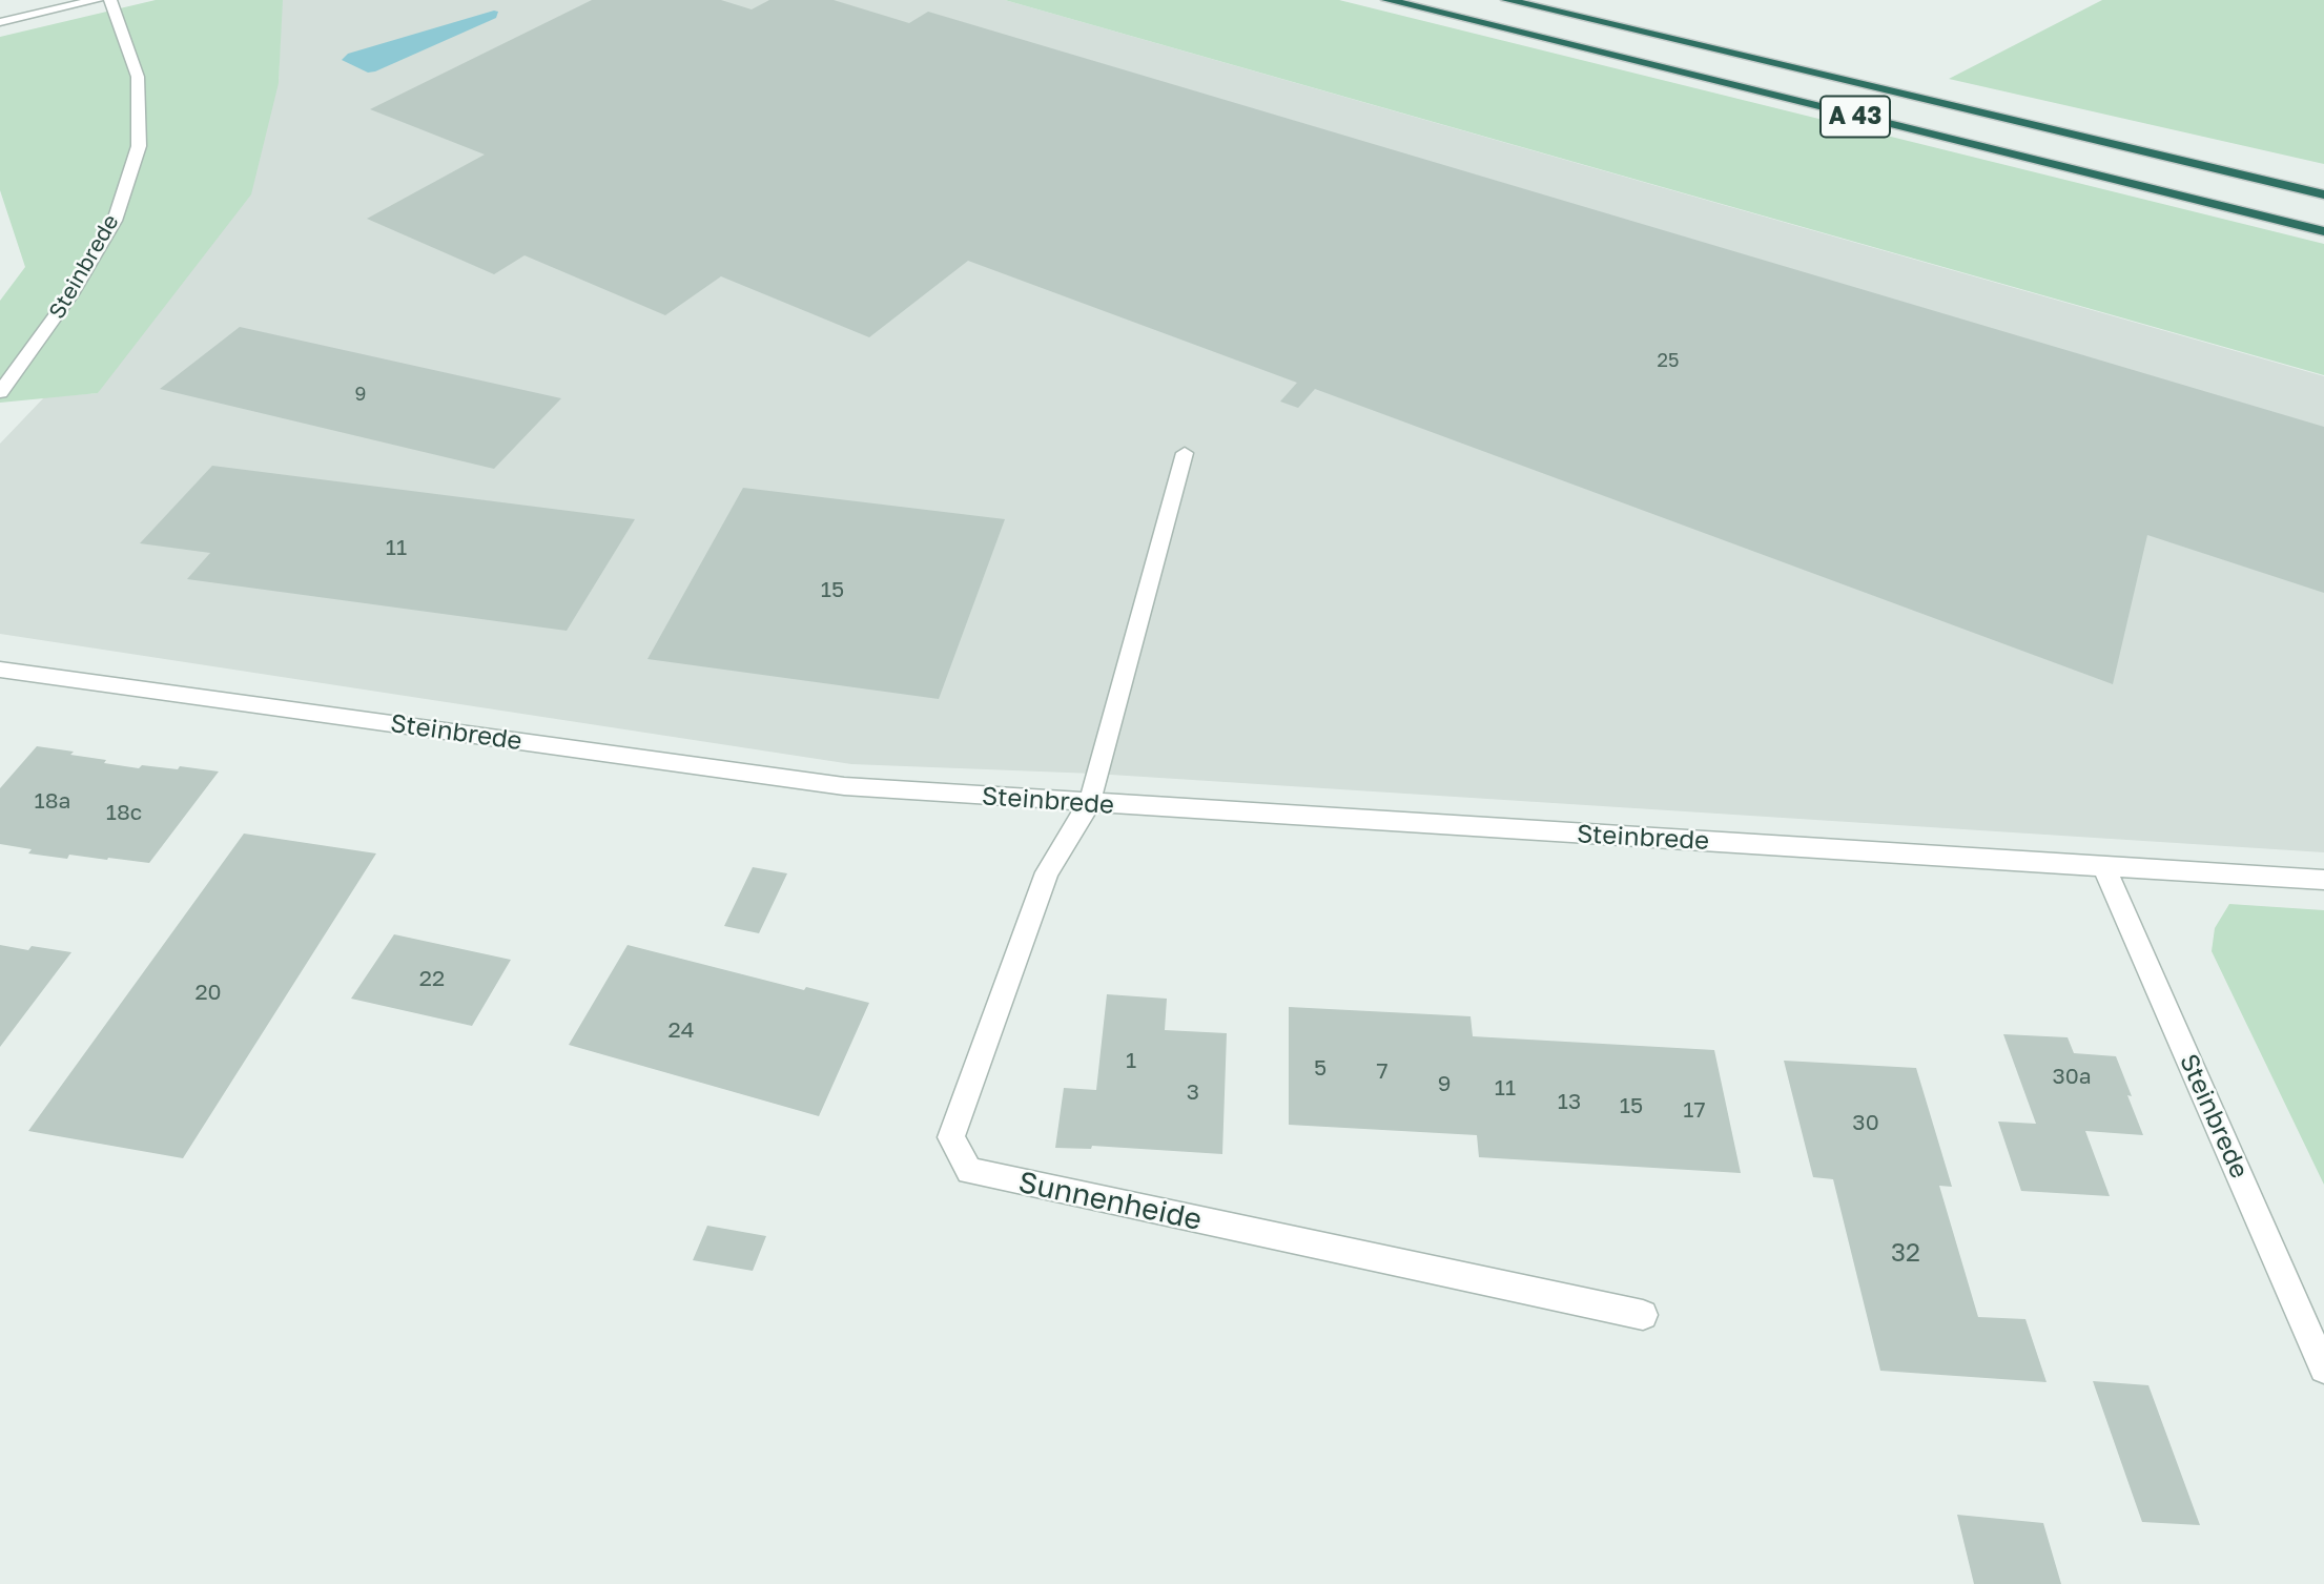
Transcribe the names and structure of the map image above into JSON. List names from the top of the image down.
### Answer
{
  "streets": {
    "highway": ["A 43"],
    "street": ["Steinbrede", "Sunnenheide"]
  },
  "crossings": [
    ["Steinbrede", "Sunnenheide"]
  ],
  "house_numbers": [
    "25",
    "9",
    "11",
    "15",
    "18a",
    "18c",
    "22",
    "20",
    "24",
    "1",
    "5",
    "7",
    "30a",
    "9",
    "11",
    "3",
    "13",
    "15",
    "17",
    "30",
    "32"
  ]
}
